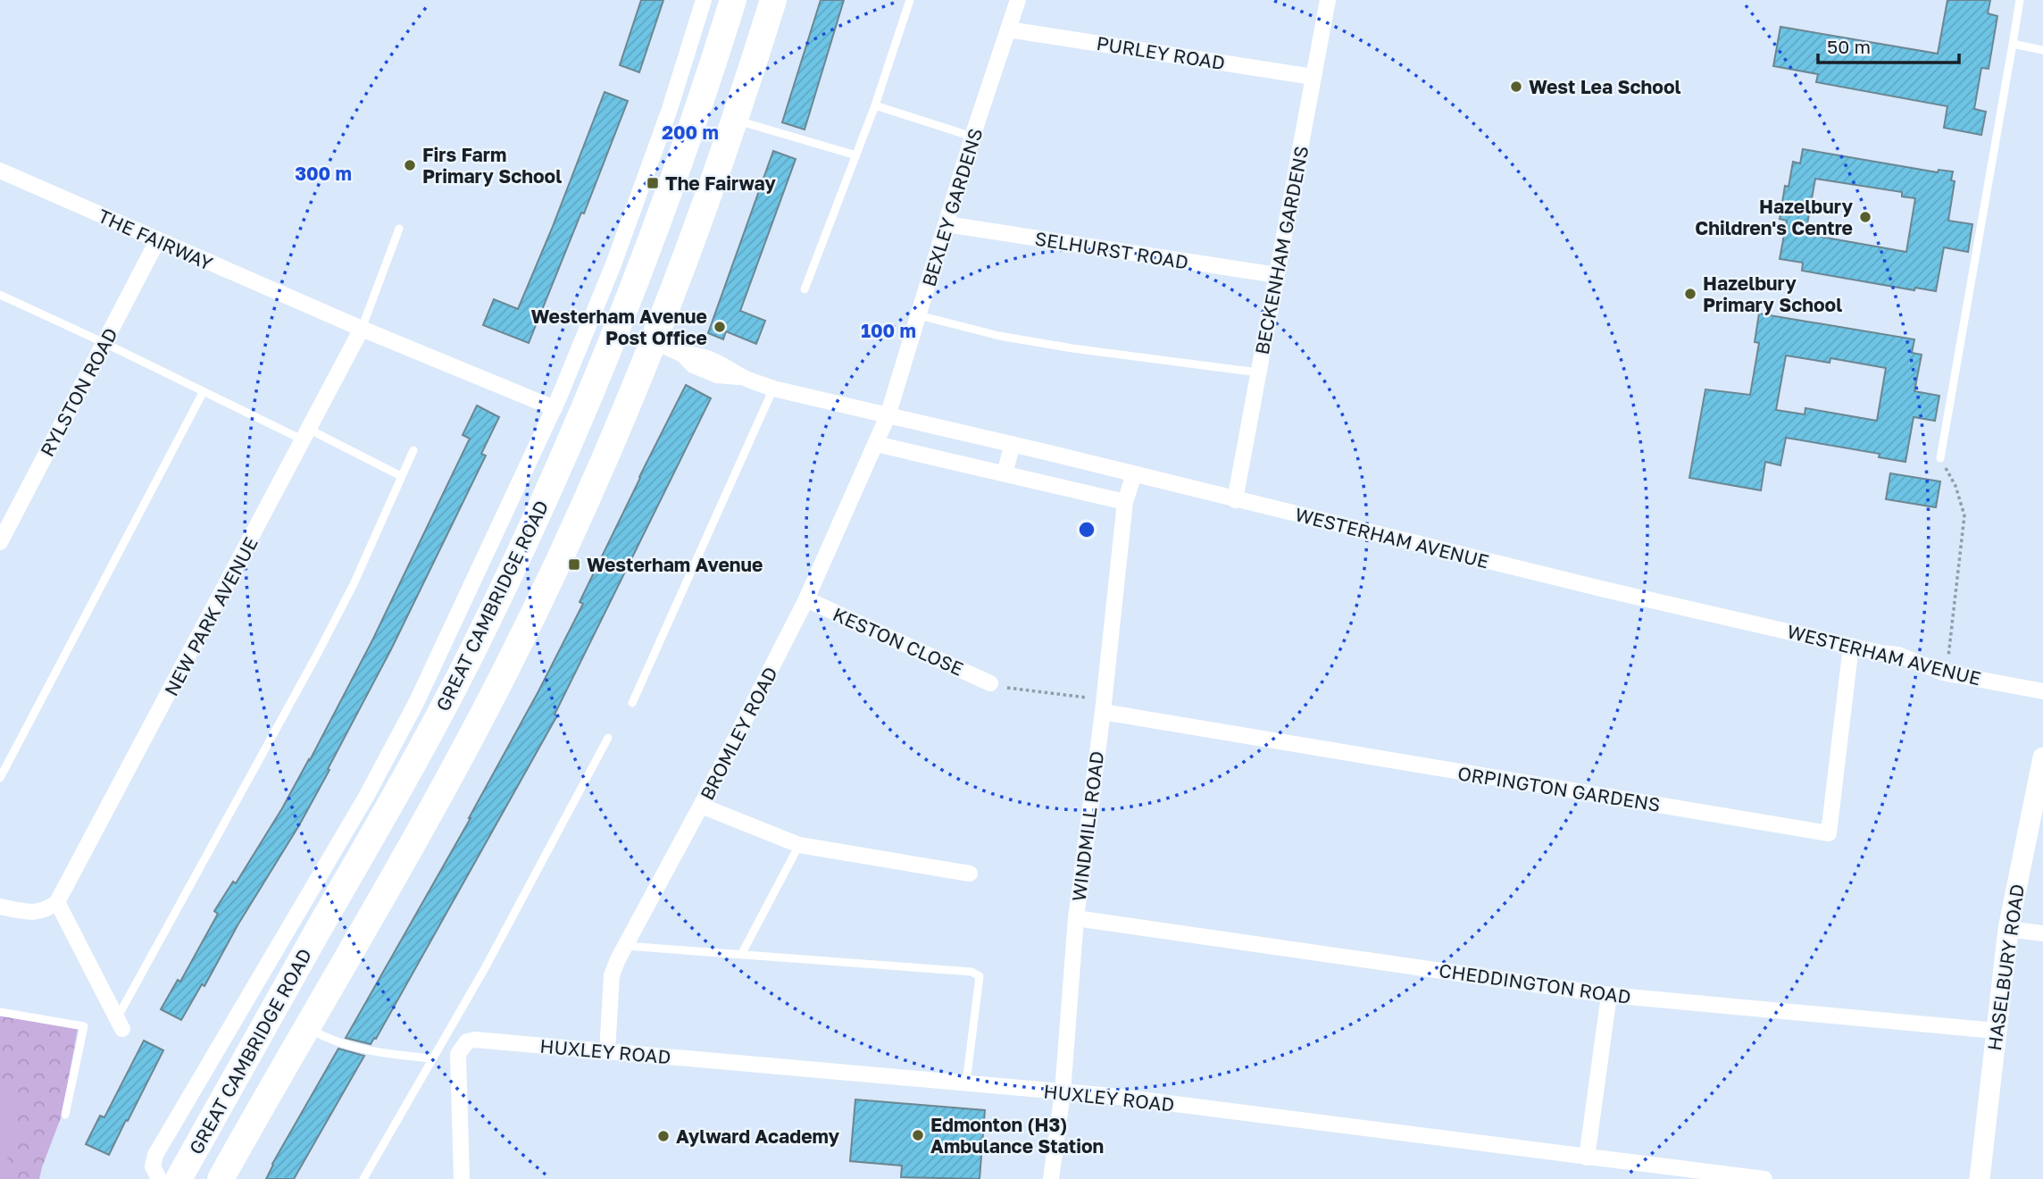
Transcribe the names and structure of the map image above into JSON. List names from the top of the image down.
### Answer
{
  "streets": {
    "highway": ["GREAT CAMBRIDGE ROAD"],
    "street": [
      "PURLEY ROAD",
      "BEXLEY GARDENS",
      "THE FAIRWAY",
      "SELHURST ROAD",
      "BECKENHAM GARDENS",
      "RYLSTON ROAD",
      "WESTERHAM AVENUE",
      "NEW PARK AVENUE",
      "KESTON CLOSE",
      "BROMLEY ROAD",
      "ORPINGTON GARDENS",
      "WINDMILL ROAD",
      "HASELBURY ROAD",
      "CHEDDINGTON ROAD",
      "HUXLEY ROAD"
    ]
  },
  "crossings": [
    ["PURLEY ROAD", "BEXLEY GARDENS"],
    ["PURLEY ROAD", "BECKENHAM GARDENS"],
    ["BEXLEY GARDENS", "SELHURST ROAD"],
    ["BEXLEY GARDENS", "WESTERHAM AVENUE"],
    ["BEXLEY GARDENS", "BROMLEY ROAD"],
    ["THE FAIRWAY", "RYLSTON ROAD"],
    ["THE FAIRWAY", "NEW PARK AVENUE"],
    ["SELHURST ROAD", "BECKENHAM GARDENS"],
    ["BECKENHAM GARDENS", "WESTERHAM AVENUE"],
    ["WESTERHAM AVENUE", "GREAT CAMBRIDGE ROAD"],
    ["WESTERHAM AVENUE", "BROMLEY ROAD"],
    ["WESTERHAM AVENUE", "ORPINGTON GARDENS"],
    ["WESTERHAM AVENUE", "WINDMILL ROAD"],
    ["KESTON CLOSE", "BROMLEY ROAD"],
    ["BROMLEY ROAD", "HUXLEY ROAD"],
    ["ORPINGTON GARDENS", "WINDMILL ROAD"],
    ["WINDMILL ROAD", "CHEDDINGTON ROAD"],
    ["WINDMILL ROAD", "HUXLEY ROAD"],
    ["HASELBURY ROAD", "CHEDDINGTON ROAD"]
  ],
  "places": {
    "other": [
      "West Lea School",
      "Firs Farm Primary School",
      "Hazelbury Children's Centre",
      "Hazelbury Primary School",
      "Westerham Avenue Post Office",
      "Edmonton (H3) Ambulance Station",
      "Aylward Academy"
    ],
    "transit": ["The Fairway", "Westerham Avenue"]
  },
  "scale_bar": "50 m",
  "rings": ["200 m", "300 m", "100 m"]
}
